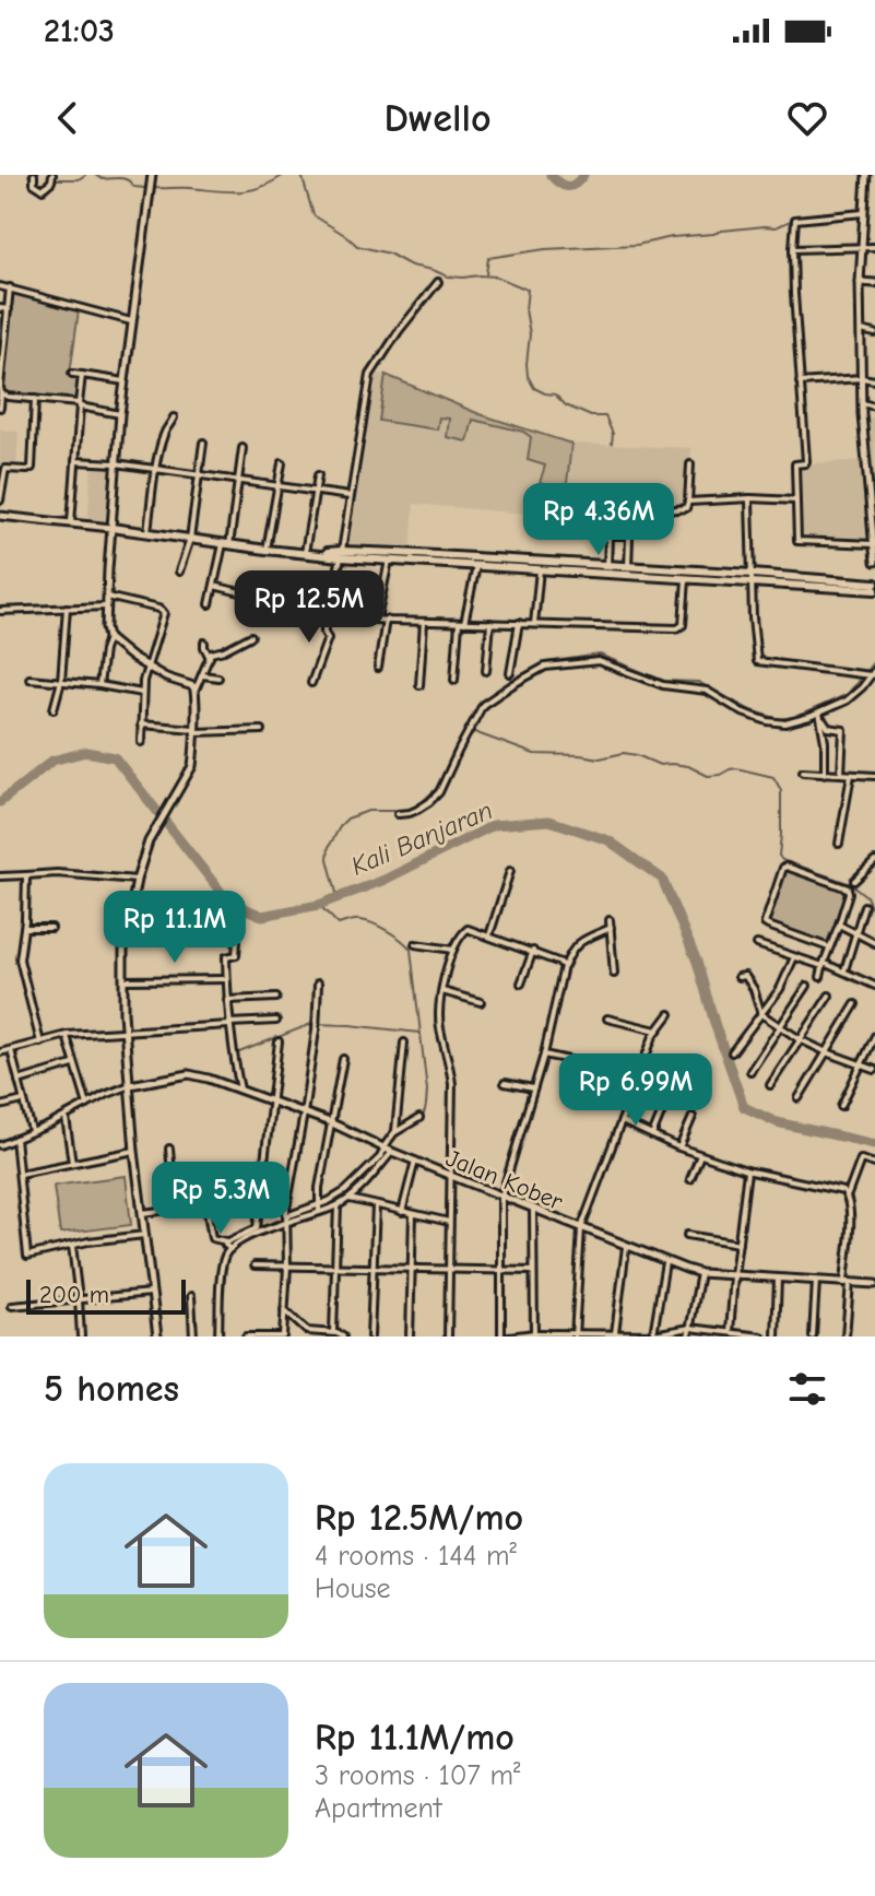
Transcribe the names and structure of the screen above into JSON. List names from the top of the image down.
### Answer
{
  "streets": {
    "street": ["Jalan Kober"]
  },
  "water": ["Kali Banjaran"],
  "scale_bar": "200 m",
  "page": {
    "status": "21:03",
    "header": "Dwello",
    "price": [
      "Rp 4.36M",
      "Rp 12.5M",
      "Rp 11.1M",
      "Rp 6.99M",
      "Rp 5.3M"
    ],
    "scale": "200 m",
    "heading": "5 homes",
    "list": [
      {
        "name": "Rp 12.5M/mo",
        "note": "4 rooms · 144 m² · House"
      },
      {
        "name": "Rp 11.1M/mo",
        "note": "3 rooms · 107 m² · Apartment"
      }
    ]
  }
}
